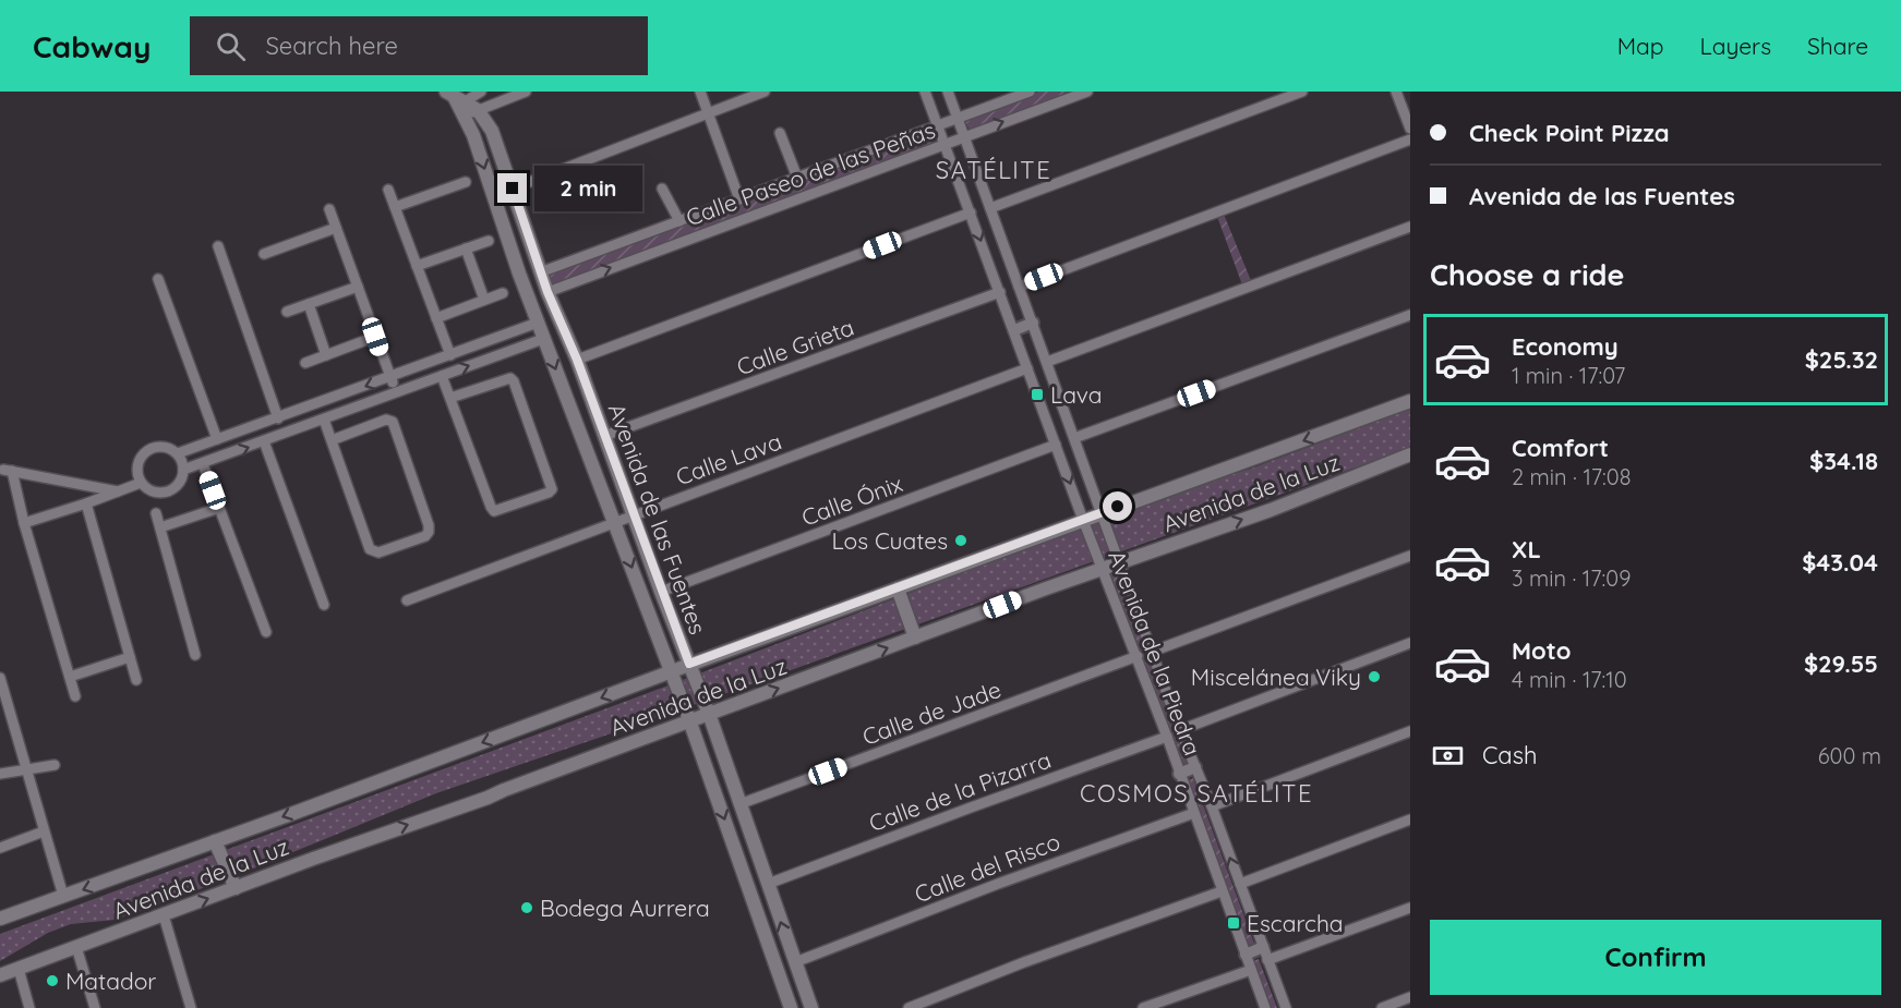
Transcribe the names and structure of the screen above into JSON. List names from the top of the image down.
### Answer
{
  "streets": {
    "main road": ["Avenida de la Luz", "Avenida de las Fuentes"],
    "street": [
      "Calle Paseo de las Peñas",
      "Calle Grieta",
      "Calle Lava",
      "Calle Ónix",
      "Avenida de la Piedra",
      "Calle de Jade",
      "Calle de la Pizarra",
      "Calle del Risco"
    ]
  },
  "crossings": [
    ["Calle Paseo de las Peñas", "Avenida de las Fuentes"],
    ["Calle Paseo de las Peñas", "Avenida de la Piedra"],
    ["Calle Grieta", "Avenida de las Fuentes"],
    ["Calle Grieta", "Avenida de la Piedra"],
    ["Calle Lava", "Avenida de las Fuentes"],
    ["Calle Lava", "Avenida de la Piedra"],
    ["Avenida de la Luz", "Avenida de las Fuentes"],
    ["Avenida de la Luz", "Avenida de la Piedra"],
    ["Calle Ónix", "Avenida de las Fuentes"],
    ["Calle Ónix", "Avenida de la Piedra"],
    ["Avenida de las Fuentes", "Calle de Jade"],
    ["Avenida de las Fuentes", "Calle de la Pizarra"],
    ["Avenida de las Fuentes", "Calle del Risco"],
    ["Avenida de la Piedra", "Calle de Jade"],
    ["Avenida de la Piedra", "Calle de la Pizarra"],
    ["Avenida de la Piedra", "Calle del Risco"]
  ],
  "districts": ["SATÉLITE", "COSMOS SATÉLITE"],
  "places": {
    "transit": ["Lava", "Escarcha"],
    "other": [
      "Los Cuates",
      "Miscelánea Viky",
      "Bodega Aurrera",
      "Matador"
    ]
  },
  "page": {
    "header": "Cabway",
    "search": "Search here",
    "nav": ["Map", "Layers", "Share"],
    "banner": ["Check Point Pizza", "Avenida de las Fuentes"],
    "bubble": "2 min",
    "heading": "Choose a ride",
    "list": [
      {
        "name": "Economy",
        "note": "1 min · 17:07",
        "value": "$25.32"
      },
      {
        "name": "Comfort",
        "note": "2 min · 17:08",
        "value": "$34.18"
      },
      {
        "name": "XL",
        "note": "3 min · 17:09",
        "value": "$43.04"
      },
      {
        "name": "Moto",
        "note": "4 min · 17:10",
        "value": "$29.55"
      }
    ],
    "pay": ["Cash", "600 m"],
    "buttons": "Confirm"
  }
}
